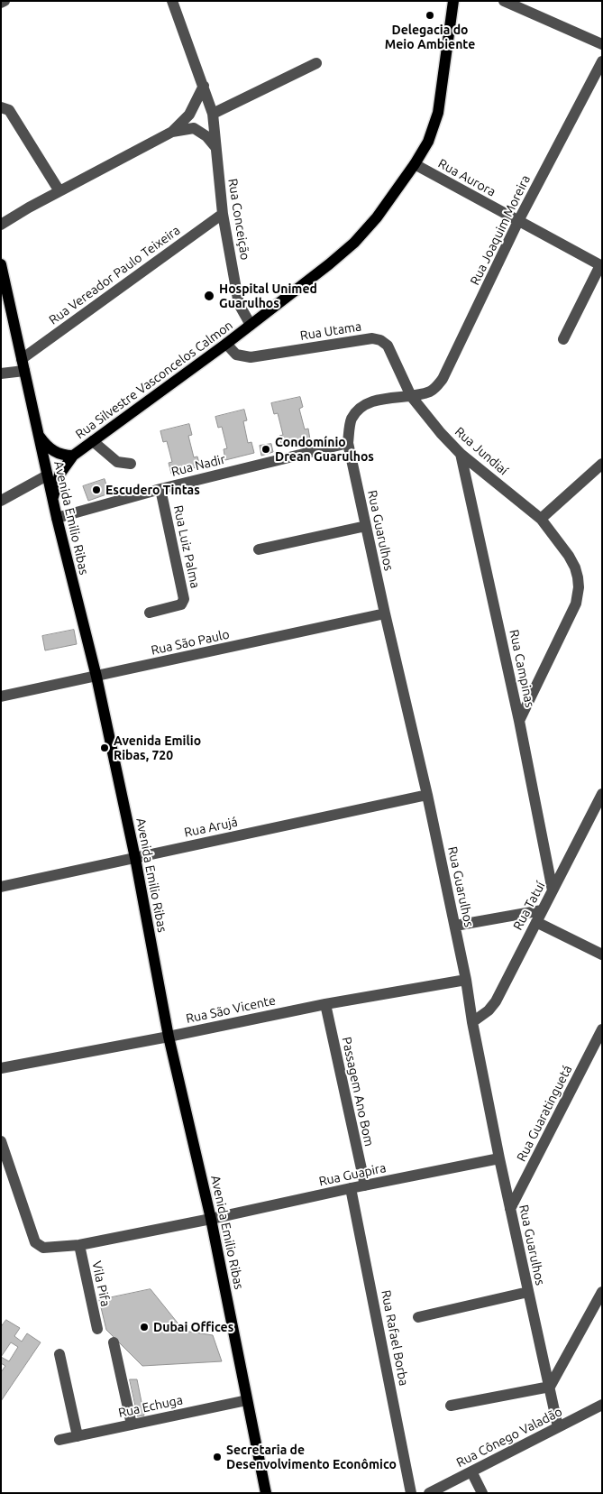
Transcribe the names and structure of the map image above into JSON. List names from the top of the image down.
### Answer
{
  "streets": {
    "main road": ["Rua Silvestre Vasconcelos Calmon", "Avenida Emilio Ribas"],
    "street": [
      "Rua Aurora",
      "Rua Conceição",
      "Rua Joaquim Moreira",
      "Rua Vereador Paulo Teixeira",
      "Rua Utama",
      "Rua Jundiaí",
      "Rua Nadir",
      "Rua Guarulhos",
      "Rua Luiz Palma",
      "Rua São Paulo",
      "Rua Campinas",
      "Rua Arujá",
      "Rua Tatuí",
      "Rua São Vicente",
      "Passagem Ano Bom",
      "Rua Guaratinguetá",
      "Rua Guapira",
      "Vila Pifa",
      "Rua Rafael Borba",
      "Rua Echuga",
      "Rua Cônego Valadão"
    ]
  },
  "crossings": [
    ["Rua Aurora", "Rua Joaquim Moreira"],
    ["Rua Aurora", "Rua Silvestre Vasconcelos Calmon"],
    ["Rua Conceição", "Rua Vereador Paulo Teixeira"],
    ["Rua Conceição", "Rua Silvestre Vasconcelos Calmon"],
    ["Rua Joaquim Moreira", "Rua Utama"],
    ["Rua Joaquim Moreira", "Rua Jundiaí"],
    ["Rua Joaquim Moreira", "Rua Guarulhos"],
    ["Rua Vereador Paulo Teixeira", "Avenida Emilio Ribas"],
    ["Rua Utama", "Rua Silvestre Vasconcelos Calmon"],
    ["Rua Utama", "Rua Jundiaí"],
    ["Rua Utama", "Rua Guarulhos"],
    ["Rua Silvestre Vasconcelos Calmon", "Avenida Emilio Ribas"],
    ["Rua Jundiaí", "Rua Guarulhos"],
    ["Rua Jundiaí", "Rua Campinas"],
    ["Rua Nadir", "Avenida Emilio Ribas"],
    ["Rua Nadir", "Rua Guarulhos"],
    ["Rua Nadir", "Rua Luiz Palma"],
    ["Avenida Emilio Ribas", "Rua São Paulo"],
    ["Avenida Emilio Ribas", "Rua Arujá"],
    ["Avenida Emilio Ribas", "Rua São Vicente"],
    ["Avenida Emilio Ribas", "Rua Guapira"],
    ["Avenida Emilio Ribas", "Rua Echuga"],
    ["Rua Guarulhos", "Rua São Paulo"],
    ["Rua Guarulhos", "Rua Arujá"],
    ["Rua Guarulhos", "Rua Tatuí"],
    ["Rua Guarulhos", "Rua São Vicente"],
    ["Rua Guarulhos", "Rua Guaratinguetá"],
    ["Rua Guarulhos", "Rua Guapira"],
    ["Rua Guarulhos", "Rua Cônego Valadão"],
    ["Rua Campinas", "Rua Tatuí"],
    ["Rua São Vicente", "Passagem Ano Bom"],
    ["Passagem Ano Bom", "Rua Guapira"],
    ["Rua Guapira", "Vila Pifa"],
    ["Rua Guapira", "Rua Rafael Borba"]
  ],
  "places": [
    "Delegacia do Meio Ambiente",
    "Hospital Unimed Guarulhos",
    "Condomínio Drean Guarulhos",
    "Escudero Tintas",
    "Avenida Emilio Ribas, 720",
    "Dubai Offices",
    "Secretaria de Desenvolvimento Econômico"
  ]
}
